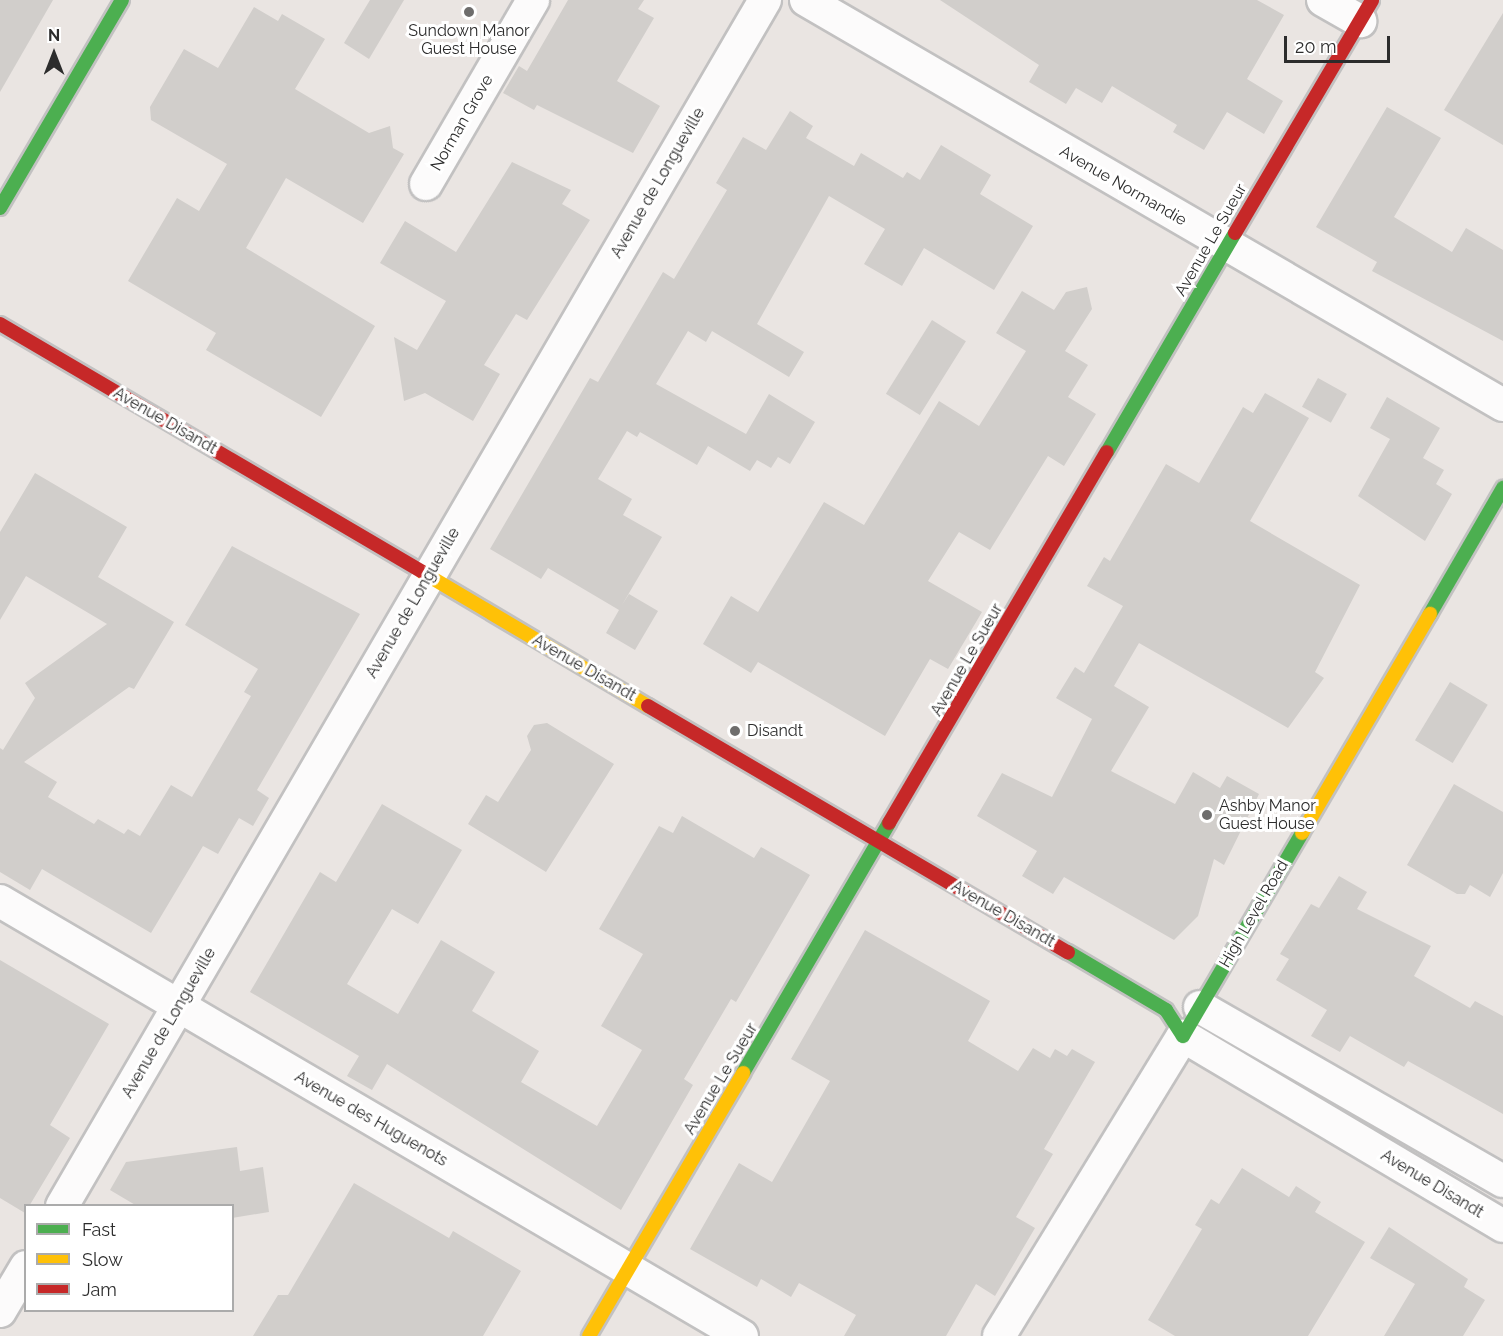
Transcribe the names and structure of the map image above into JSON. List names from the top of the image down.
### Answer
{
  "streets": {
    "street": [
      "Norman Grove",
      "Avenue de Longueville",
      "Avenue Normandie",
      "Avenue Le Sueur",
      "Avenue Disandt",
      "High Level Road",
      "Avenue des Huguenots"
    ]
  },
  "crossings": [
    ["Avenue de Longueville", "Avenue Disandt"],
    ["Avenue de Longueville", "Avenue des Huguenots"],
    ["Avenue Normandie", "Avenue Le Sueur"],
    ["Avenue Le Sueur", "Avenue Disandt"],
    ["Avenue Le Sueur", "Avenue des Huguenots"],
    ["Avenue Disandt", "High Level Road"]
  ],
  "places": ["Sundown Manor Guest House", "Disandt", "Ashby Manor Guest House"],
  "legend": ["Fast", "Slow", "Jam"],
  "scale_bar": "20 m",
  "north": "top"
}
